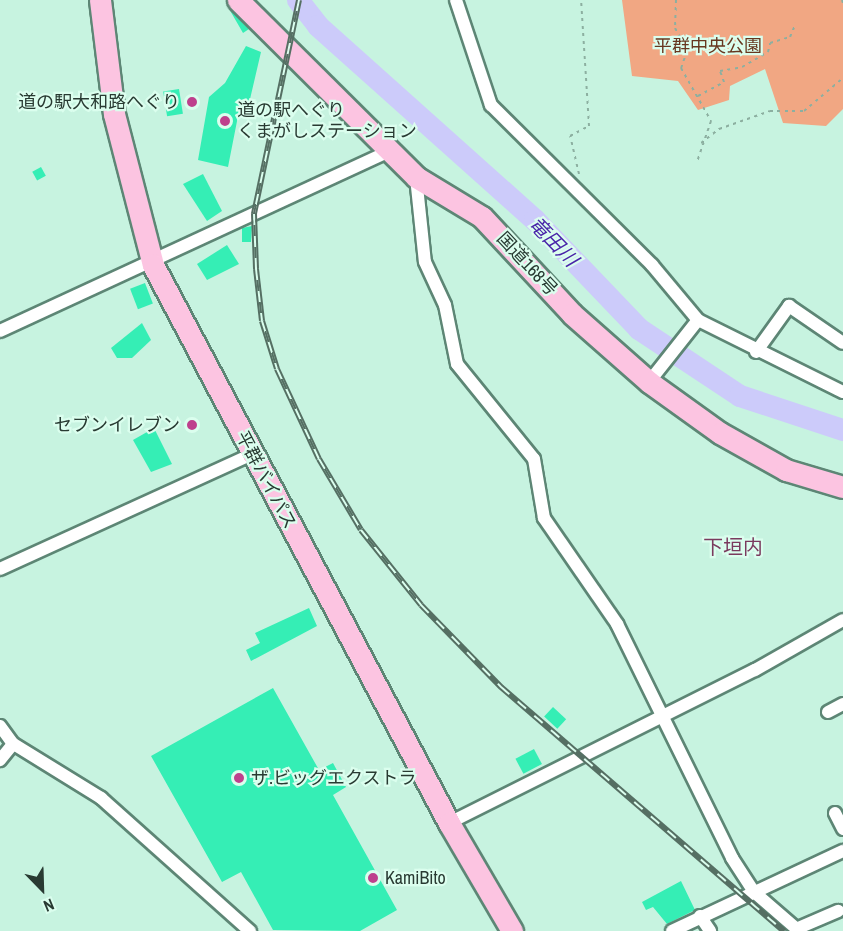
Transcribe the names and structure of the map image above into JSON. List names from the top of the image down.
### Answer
{
  "streets": {
    "highway": ["国道168号", "平群バイパス"]
  },
  "districts": ["下垣内"],
  "water": ["竜田川"],
  "parks": ["平群中央公園"],
  "places": [
    "道の駅大和路へぐり",
    "道の駅へぐり くまがしステーション",
    "セブンイレブン",
    "ザ.ビッグエクストラ",
    "KamiBito"
  ],
  "north": "bottom right"
}
